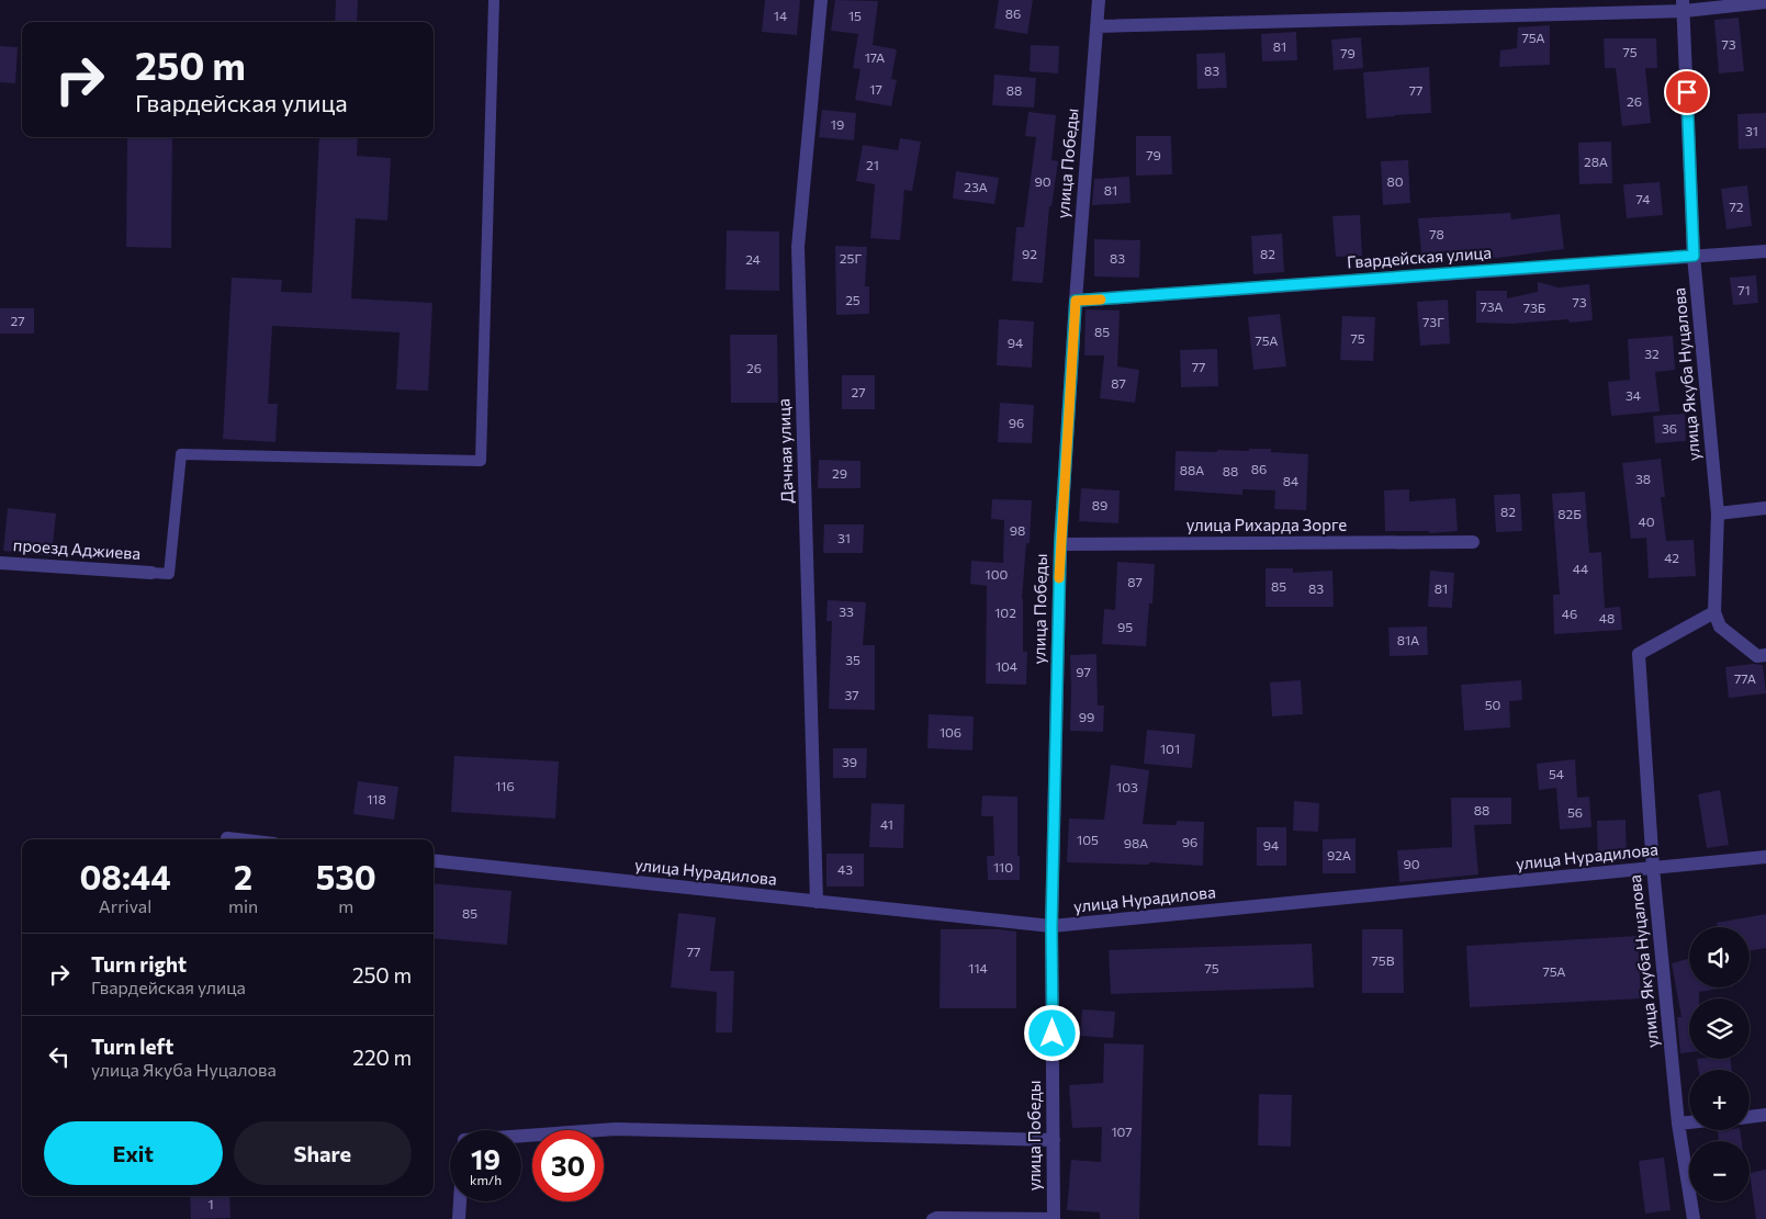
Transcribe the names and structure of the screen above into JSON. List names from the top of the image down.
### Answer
{
  "streets": {
    "street": [
      "улица Победы",
      "Гвардейская улица",
      "улица Якуба Нуцалова",
      "Дачная улица",
      "улица Рихарда Зорге",
      "проезд Аджиева",
      "улица Нурадилова"
    ]
  },
  "crossings": [
    ["улица Победы", "Гвардейская улица"],
    ["улица Победы", "улица Рихарда Зорге"],
    ["улица Победы", "улица Нурадилова"],
    ["Гвардейская улица", "улица Якуба Нуцалова"],
    ["улица Якуба Нуцалова", "улица Нурадилова"],
    ["Дачная улица", "улица Нурадилова"]
  ],
  "house_numbers": [
    "86",
    "14",
    "15",
    "75А",
    "73",
    "81",
    "75",
    "79",
    "17А",
    "83",
    "17",
    "88",
    "77",
    "26",
    "19",
    "31",
    "79",
    "28А",
    "21",
    "90",
    "80",
    "23А",
    "81",
    "74",
    "72",
    "78",
    "92",
    "82",
    "25Г",
    "83",
    "24",
    "71",
    "25",
    "73",
    "73А",
    "73Б",
    "27",
    "73Г",
    "85",
    "75",
    "75А",
    "94",
    "32",
    "77",
    "26",
    "87",
    "27",
    "34",
    "96",
    "36",
    "86",
    "88А",
    "88",
    "29",
    "38",
    "84",
    "89",
    "82",
    "82Б",
    "40",
    "98",
    "31",
    "42",
    "44",
    "100",
    "87",
    "85",
    "83",
    "81",
    "33",
    "102",
    "46",
    "48",
    "95",
    "81А",
    "35",
    "104",
    "97",
    "77А",
    "37",
    "50",
    "99",
    "106",
    "101",
    "39",
    "54",
    "116",
    "103",
    "118",
    "88",
    "56",
    "41",
    "105",
    "96",
    "98А",
    "94",
    "92А",
    "90",
    "110",
    "43",
    "85",
    "77",
    "75В",
    "114",
    "75",
    "75А",
    "107",
    "1"
  ],
  "page": {
    "turn": ["250 m", "Гвардейская улица"],
    "eta": [
      "08:44",
      "Arrival",
      "2",
      "min",
      "530",
      "m"
    ],
    "map_buttons": ["+", "−"],
    "list": [
      {
        "name": "Turn right",
        "note": "Гвардейская улица",
        "value": "250 m"
      },
      {
        "name": "Turn left",
        "note": "улица Якуба Нуцалова",
        "value": "220 m"
      }
    ],
    "buttons": ["Exit", "Share"],
    "speed": "19 km/h",
    "limit": "30"
  }
}
